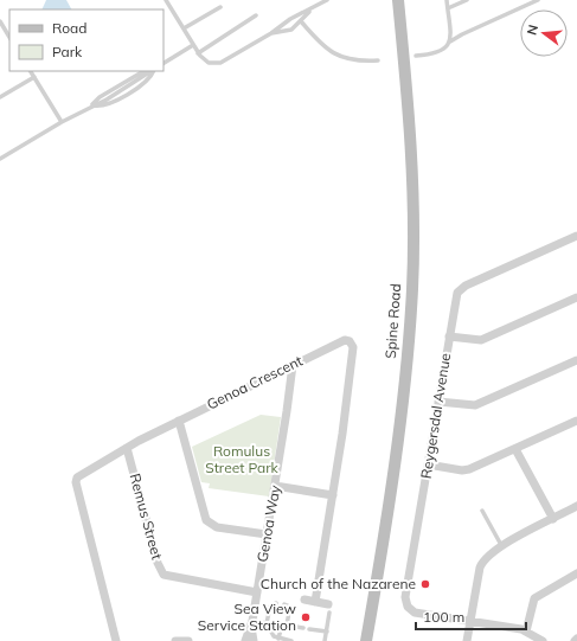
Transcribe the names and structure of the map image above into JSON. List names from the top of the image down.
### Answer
{
  "streets": {
    "main road": ["Spine Road"],
    "street": [
      "Genoa Crescent",
      "Reygersdal Avenue",
      "Remus Street",
      "Genoa Way"
    ]
  },
  "crossings": [
    ["Genoa Crescent", "Remus Street"],
    ["Genoa Crescent", "Genoa Way"],
    ["Remus Street", "Genoa Way"]
  ],
  "parks": ["Romulus Street Park"],
  "places": ["Church of the Nazarene", "Sea View Service Station"],
  "legend": ["Road", "Park"],
  "scale_bar": "100 m",
  "north": "left"
}
